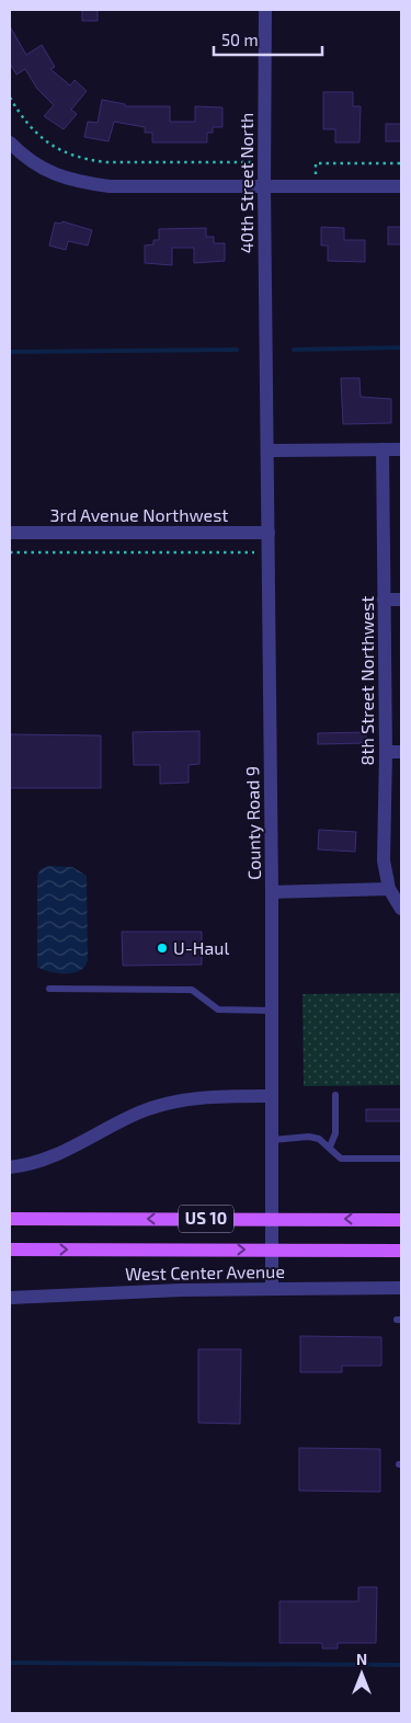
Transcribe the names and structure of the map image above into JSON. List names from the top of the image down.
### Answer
{
  "streets": {
    "main road": ["US 10"],
    "street": [
      "40th Street North",
      "3rd Avenue Northwest",
      "8th Street Northwest",
      "County Road 9",
      "West Center Avenue"
    ]
  },
  "crossings": [
    ["40th Street North", "County Road 9"],
    ["3rd Avenue Northwest", "County Road 9"],
    ["County Road 9", "US 10"],
    ["County Road 9", "West Center Avenue"]
  ],
  "places": ["U-Haul"],
  "scale_bar": "50 m",
  "north": "top"
}
